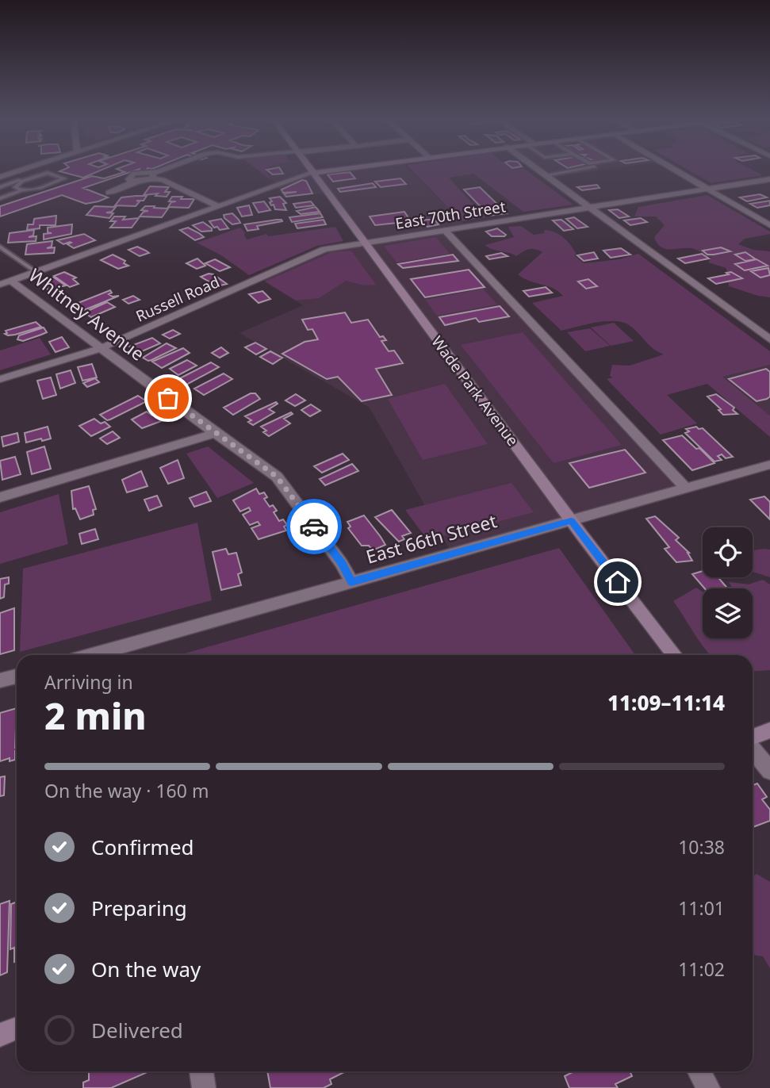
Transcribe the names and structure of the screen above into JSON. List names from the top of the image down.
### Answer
{
  "streets": {
    "street": [
      "East 70th Street",
      "Russell Road",
      "Whitney Avenue",
      "Wade Park Avenue",
      "East 66th Street"
    ]
  },
  "crossings": [
    ["East 70th Street", "Russell Road"],
    ["East 70th Street", "Wade Park Avenue"],
    ["Russell Road", "Whitney Avenue"],
    ["Russell Road", "Wade Park Avenue"],
    ["Whitney Avenue", "East 66th Street"],
    ["Wade Park Avenue", "East 66th Street"]
  ],
  "page": {
    "heading": ["2 min", "Arriving in", "11:09–11:14"],
    "bar": "On the way · 160 m",
    "list": [
      ["Confirmed", "10:38"],
      ["Preparing", "11:01"],
      ["On the way", "11:02"],
      "Delivered"
    ]
  }
}
